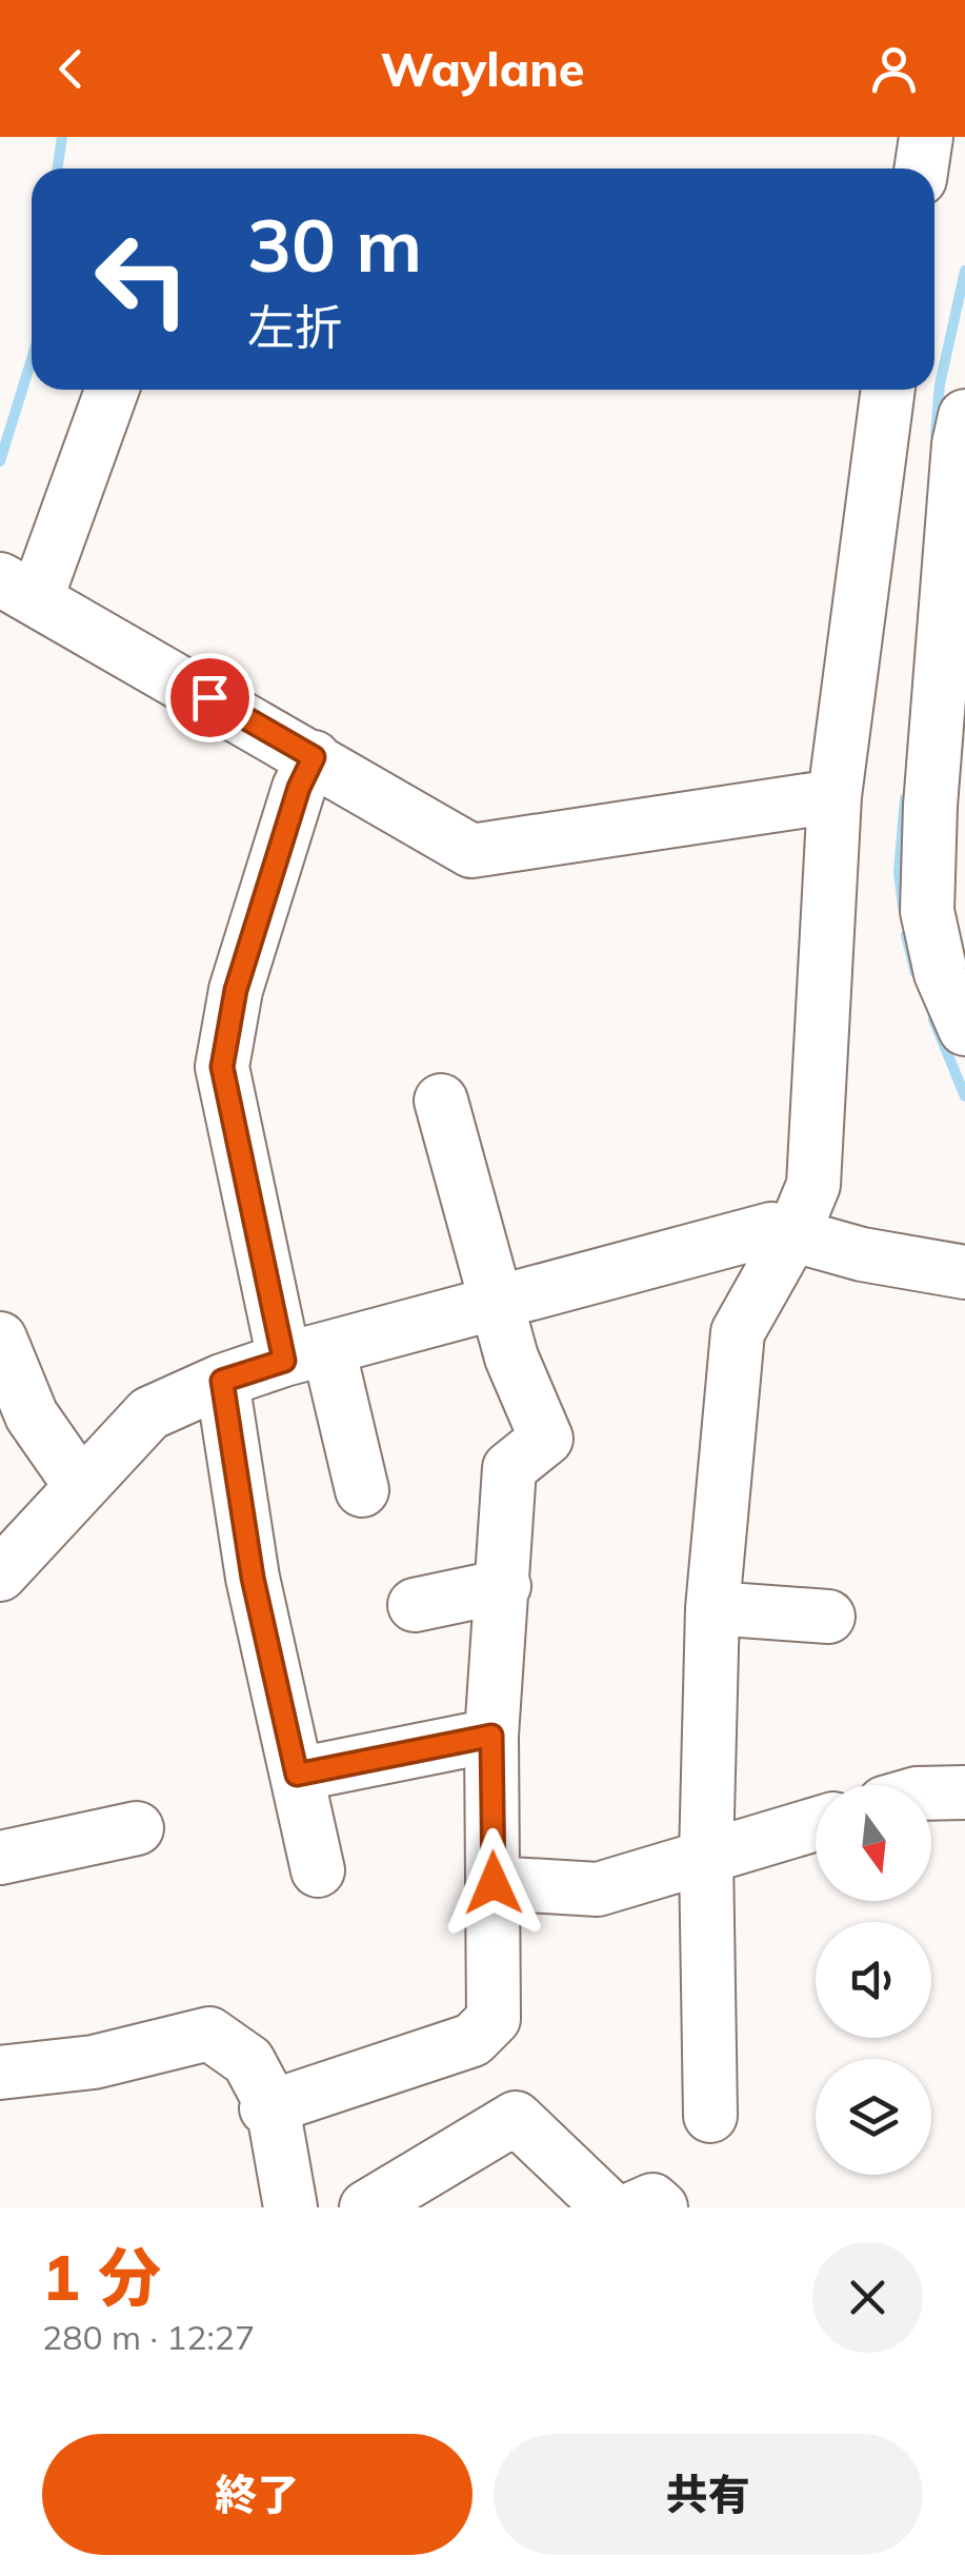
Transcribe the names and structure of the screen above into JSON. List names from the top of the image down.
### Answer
{
  "north": "bottom",
  "page": {
    "header": "Waylane",
    "turn": ["30 m", "左折"],
    "heading": ["1 分", "280 m · 12:27"],
    "buttons": ["終了", "共有"]
  }
}
